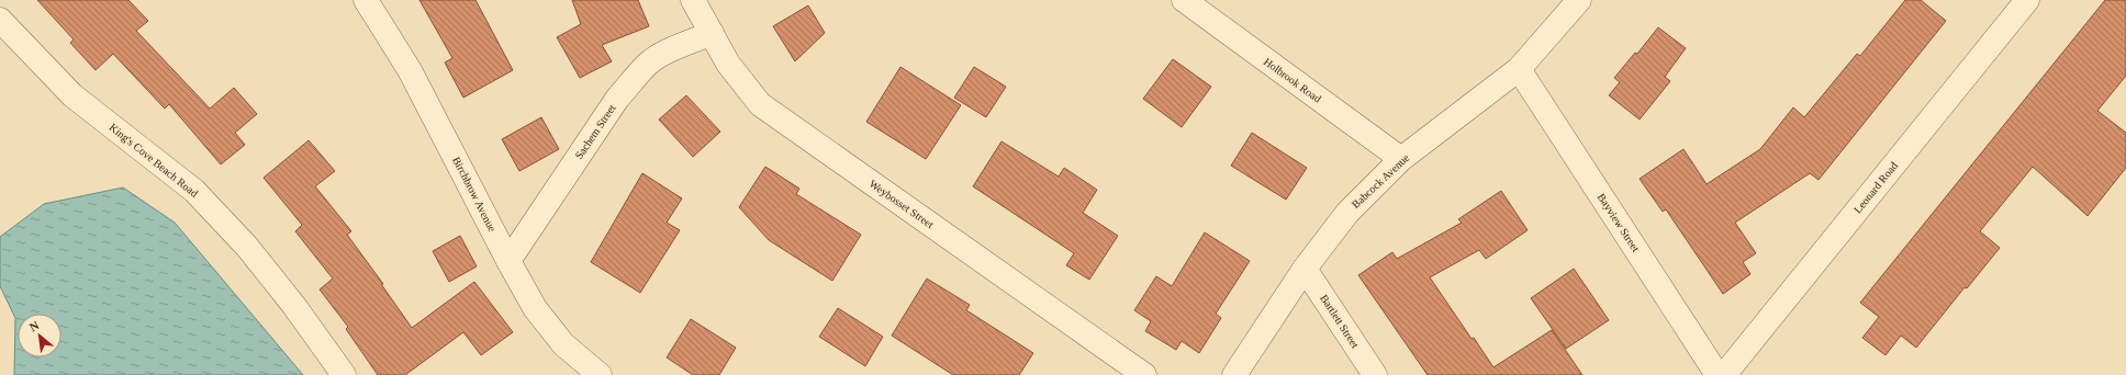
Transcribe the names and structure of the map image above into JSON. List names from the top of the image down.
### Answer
{
  "streets": {
    "street": [
      "Holbrook Road",
      "Sachem Street",
      "King's Cove Beach Road",
      "Babcock Avenue",
      "Leonard Road",
      "Birchbrow Avenue",
      "Weybosset Street",
      "Bayview Street",
      "Bartlett Street"
    ]
  },
  "crossings": [
    ["Holbrook Road", "Babcock Avenue"],
    ["Sachem Street", "Birchbrow Avenue"],
    ["Sachem Street", "Weybosset Street"],
    ["Babcock Avenue", "Bayview Street"],
    ["Babcock Avenue", "Bartlett Street"]
  ],
  "north": "top left"
}
